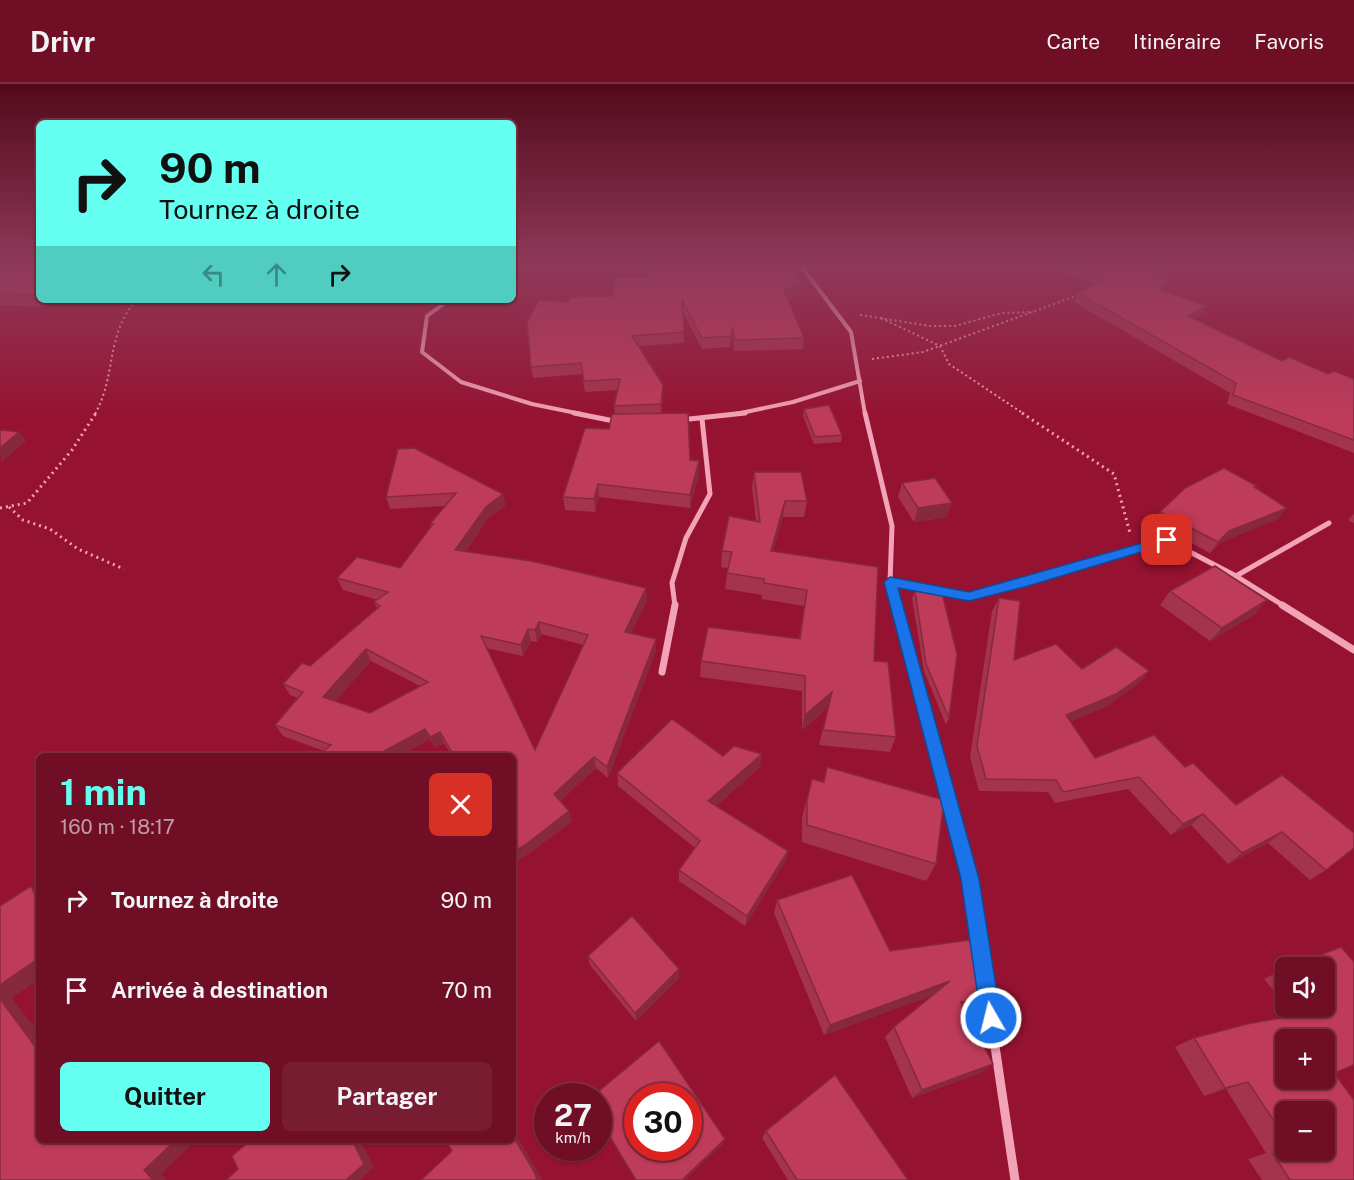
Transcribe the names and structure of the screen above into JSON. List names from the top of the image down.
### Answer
{
  "page": {
    "header": "Drivr",
    "nav": ["Carte", "Itinéraire", "Favoris"],
    "turn": ["90 m", "Tournez à droite"],
    "heading": ["1 min", "160 m · 18:17"],
    "list": [
      {
        "name": "Tournez à droite",
        "value": "90 m"
      },
      {
        "name": "Arrivée à destination",
        "value": "70 m"
      }
    ],
    "map_buttons": ["+", "−"],
    "buttons": ["Quitter", "Partager"],
    "speed": "27 km/h",
    "limit": "30"
  }
}
